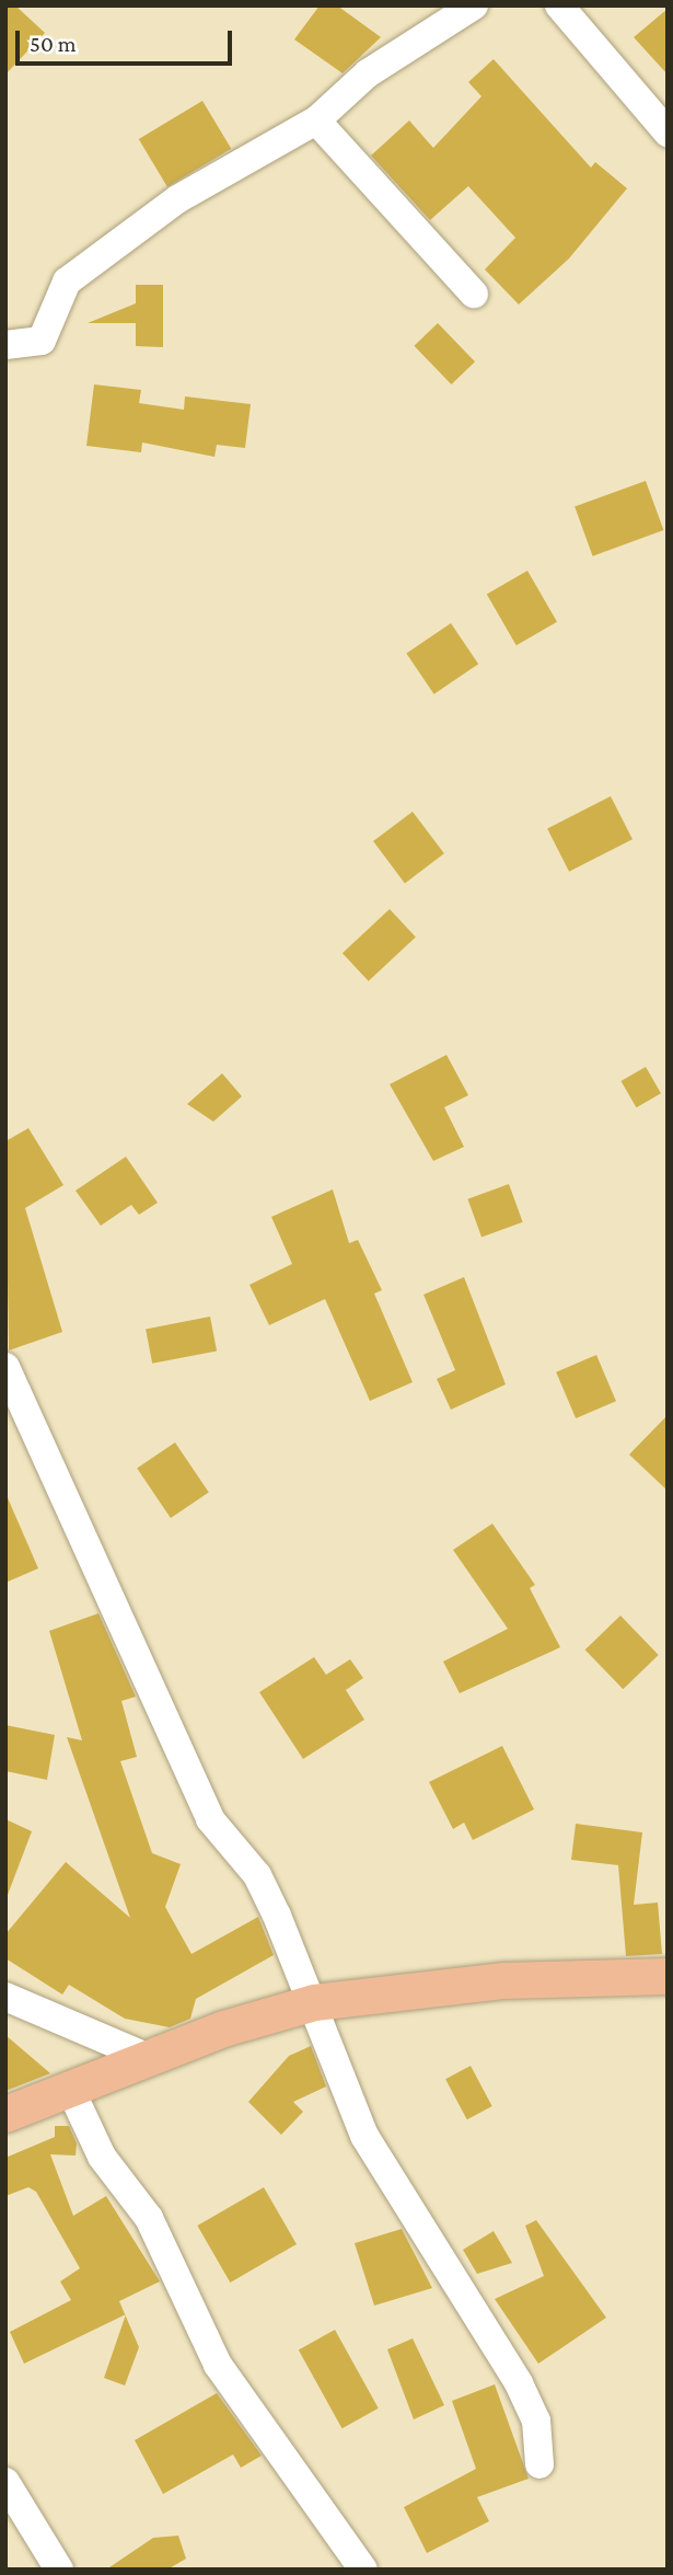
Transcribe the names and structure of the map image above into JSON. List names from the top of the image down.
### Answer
{
  "scale_bar": "50 m"
}
